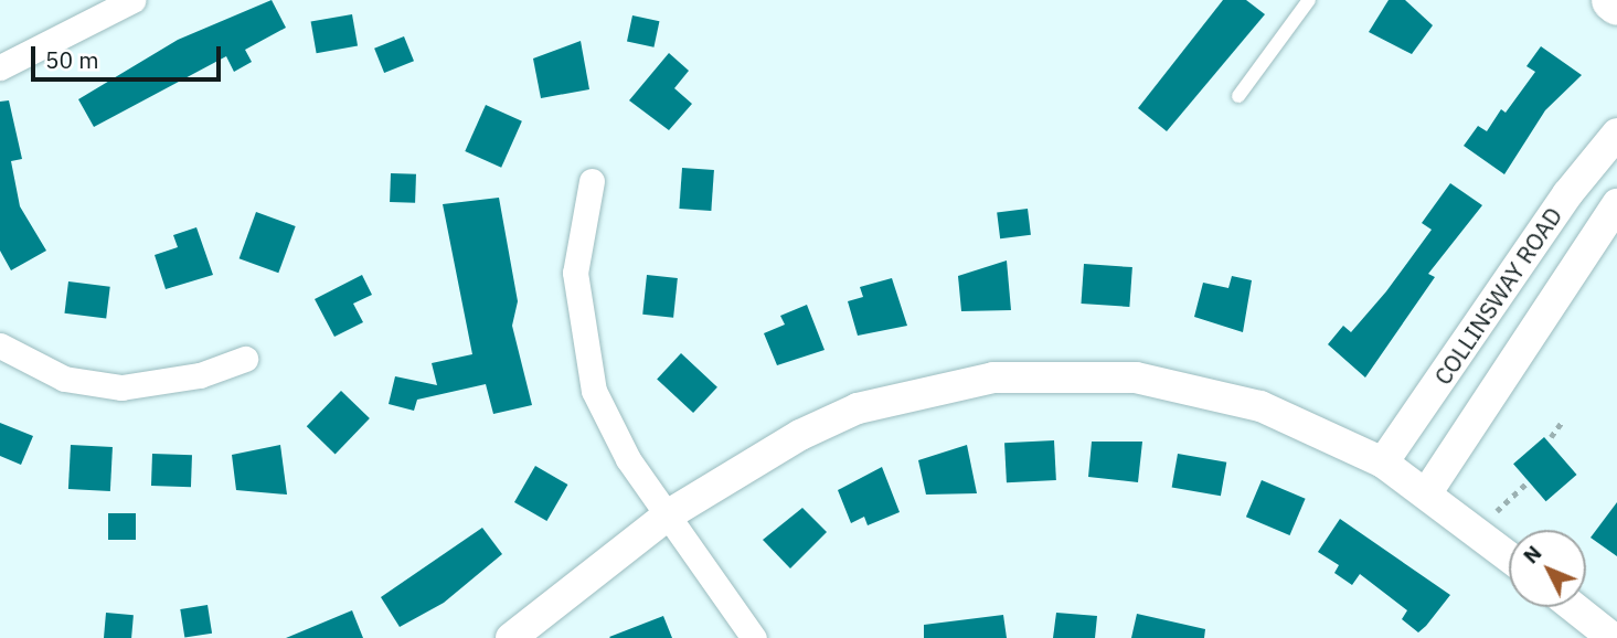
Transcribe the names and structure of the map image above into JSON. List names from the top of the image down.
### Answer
{
  "streets": {
    "street": ["COLLINSWAY ROAD"]
  },
  "scale_bar": "50 m",
  "north": "top left"
}
